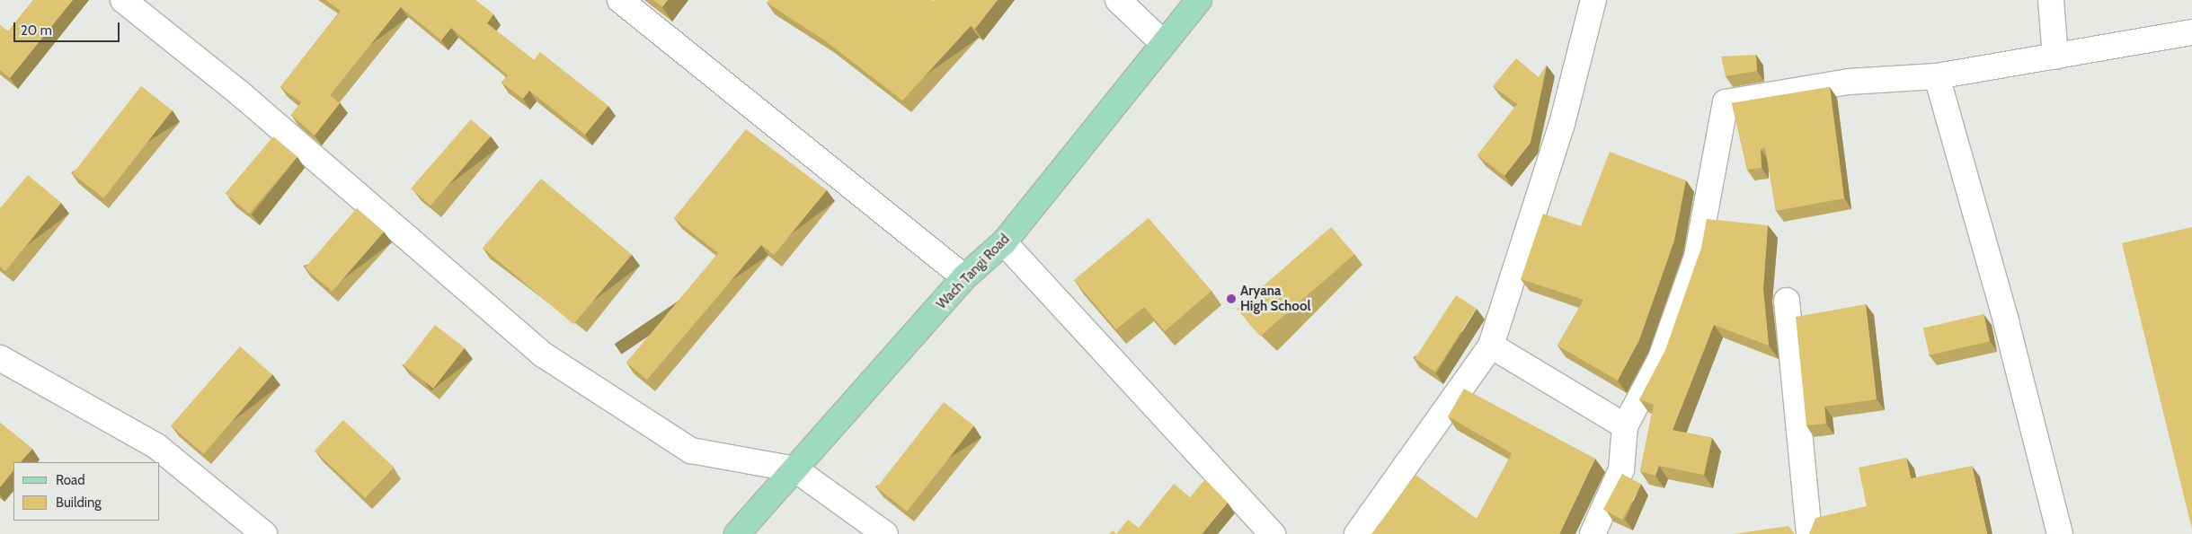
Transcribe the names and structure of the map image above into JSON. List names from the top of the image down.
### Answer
{
  "streets": {
    "main road": ["Wach Tangi Road"]
  },
  "places": ["Aryana High School"],
  "legend": ["Road", "Building"],
  "scale_bar": "20 m"
}
